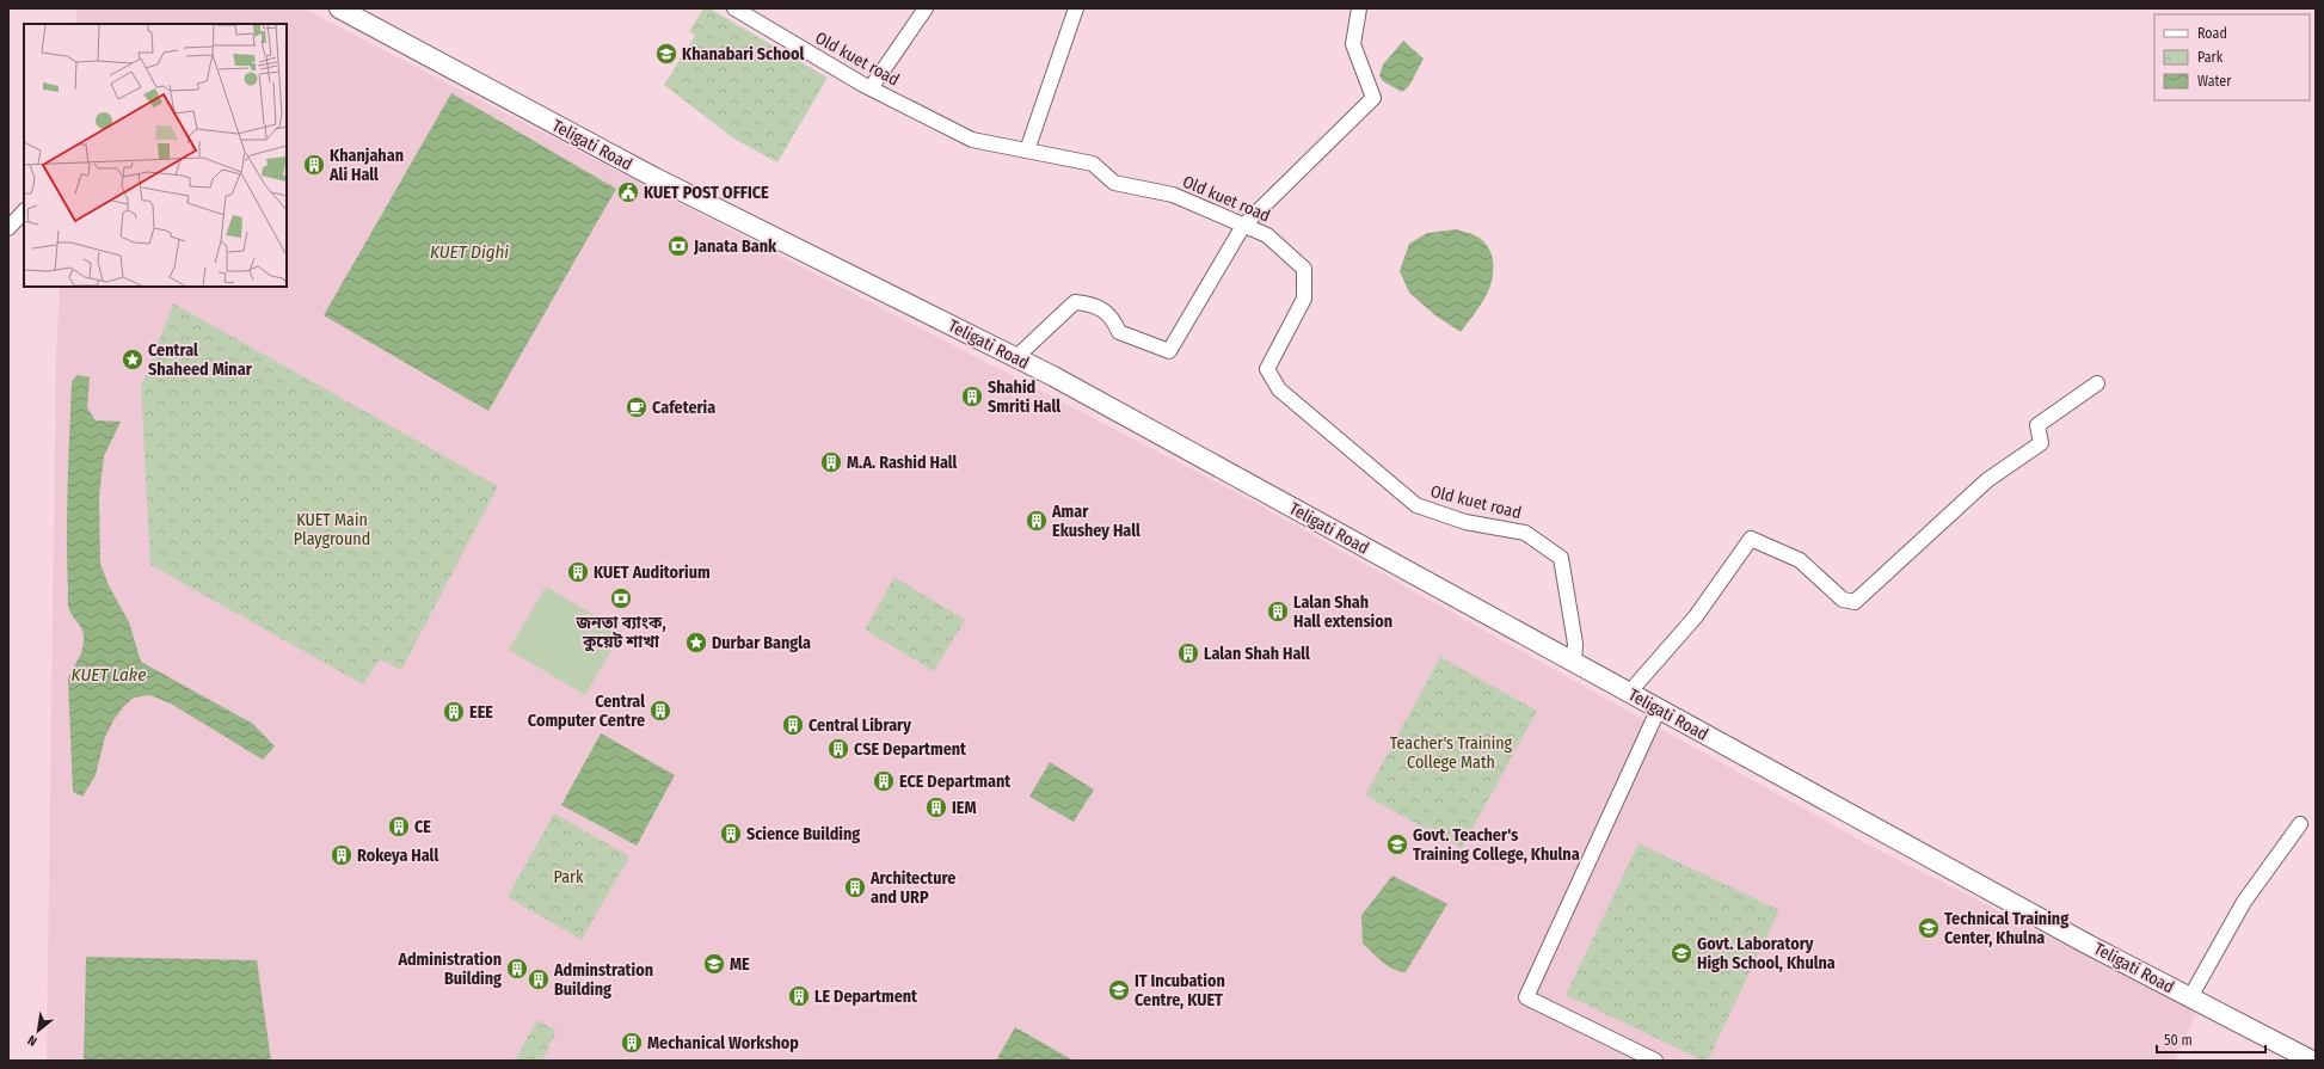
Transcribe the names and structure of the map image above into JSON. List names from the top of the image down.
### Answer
{
  "streets": {
    "main road": ["Teligati Road"],
    "street": ["Old kuet road"]
  },
  "crossings": [
    ["Old kuet road", "Teligati Road"]
  ],
  "water": ["KUET Dighi", "KUET Lake"],
  "parks": ["KUET Main Playground", "Teacher's Training College Math", "Park"],
  "places": {
    "school or university": [
      "Khanabari School",
      "Govt. Teacher's Training College, Khulna",
      "Technical Training Center, Khulna",
      "Govt. Laboratory High School, Khulna",
      "ME",
      "IT Incubation Centre, KUET"
    ],
    "building": [
      "Khanjahan Ali Hall",
      "Shahid Smriti Hall",
      "M.A. Rashid Hall",
      "Amar Ekushey Hall",
      "KUET Auditorium",
      "Lalan Shah Hall extension",
      "Lalan Shah Hall",
      "Central Computer Centre",
      "EEE",
      "Central Library",
      "CSE Department",
      "ECE Departmant",
      "IEM",
      "CE",
      "Science Building",
      "Rokeya Hall",
      "Architecture and URP",
      "Administration Building",
      "Adminstration Building",
      "LE Department",
      "Mechanical Workshop"
    ],
    "public building": ["KUET POST OFFICE"],
    "bank": ["Janata Bank", "জনতা ব্যাংক, কুয়েট শাখা"],
    "place": ["Central Shaheed Minar", "Durbar Bangla"],
    "cafe": ["Cafeteria"]
  },
  "legend": ["Road", "Park", "Water"],
  "scale_bar": "50 m",
  "north": "bottom left"
}
